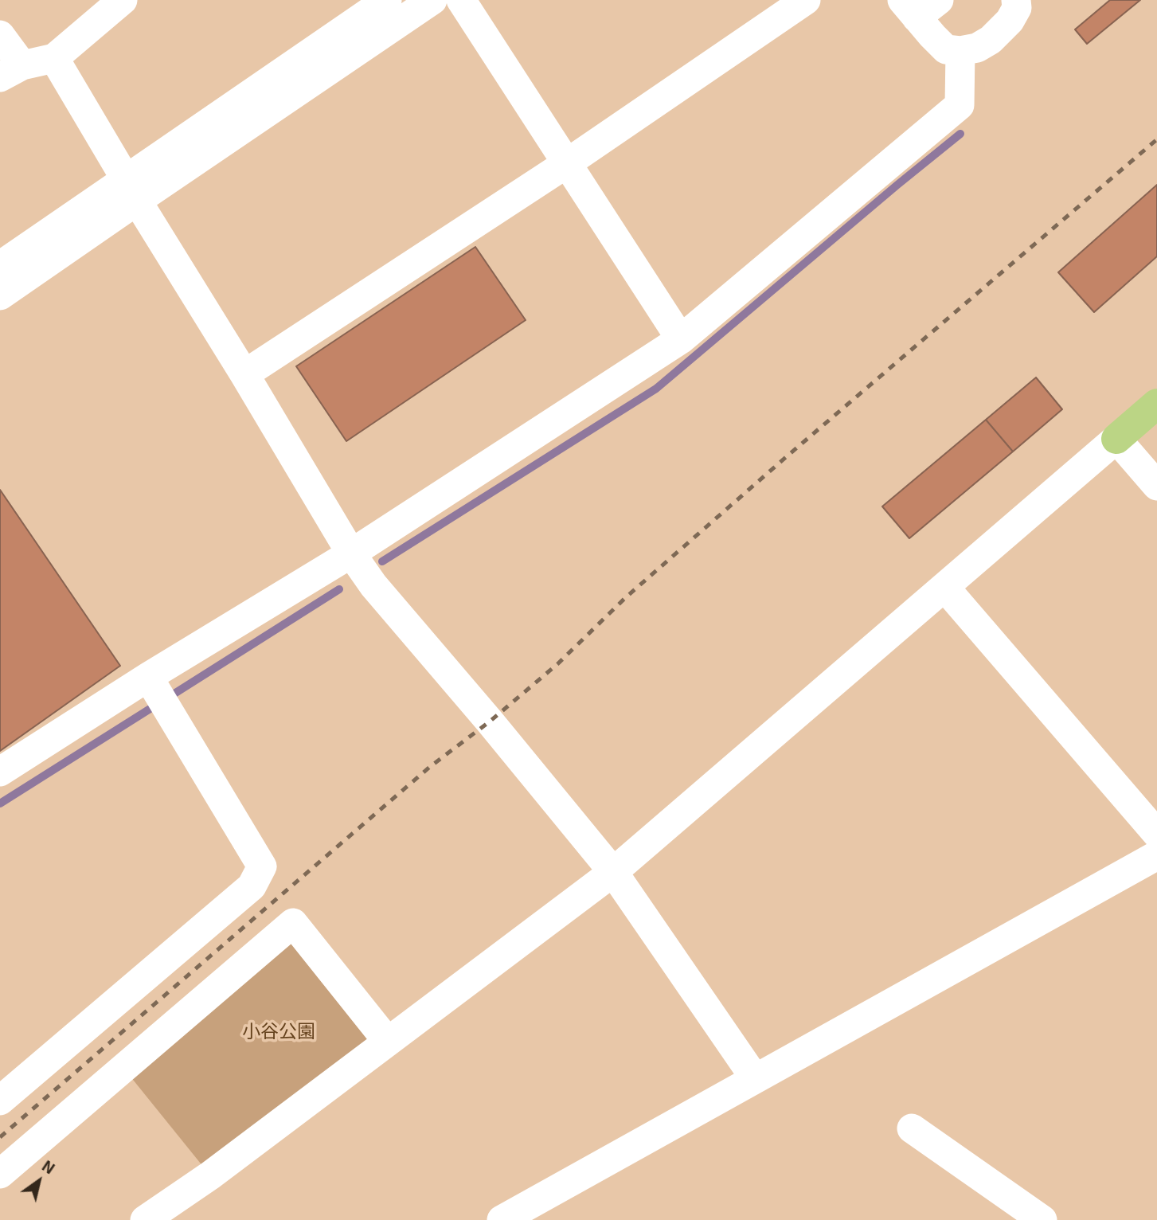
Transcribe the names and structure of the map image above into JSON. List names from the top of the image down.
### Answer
{
  "parks": ["小谷公園"],
  "north": "top right"
}
